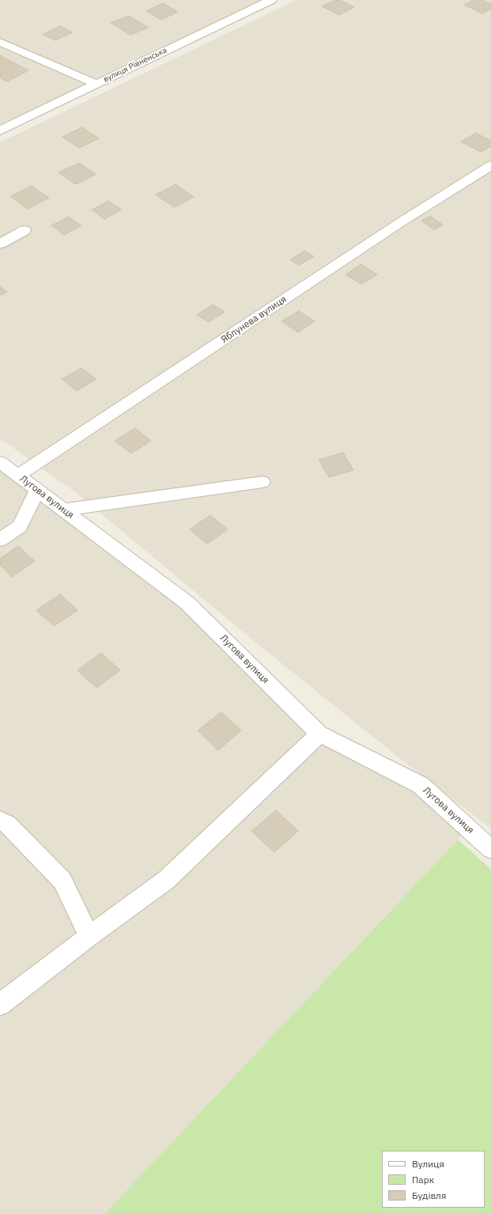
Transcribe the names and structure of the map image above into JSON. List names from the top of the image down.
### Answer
{
  "streets": {
    "street": ["вулиця Рівненська", "Яблунева вулиця", "Лугова вулиця"]
  },
  "crossings": [
    ["Яблунева вулиця", "Лугова вулиця"]
  ],
  "legend": ["Вулиця", "Парк", "Будівля"]
}
